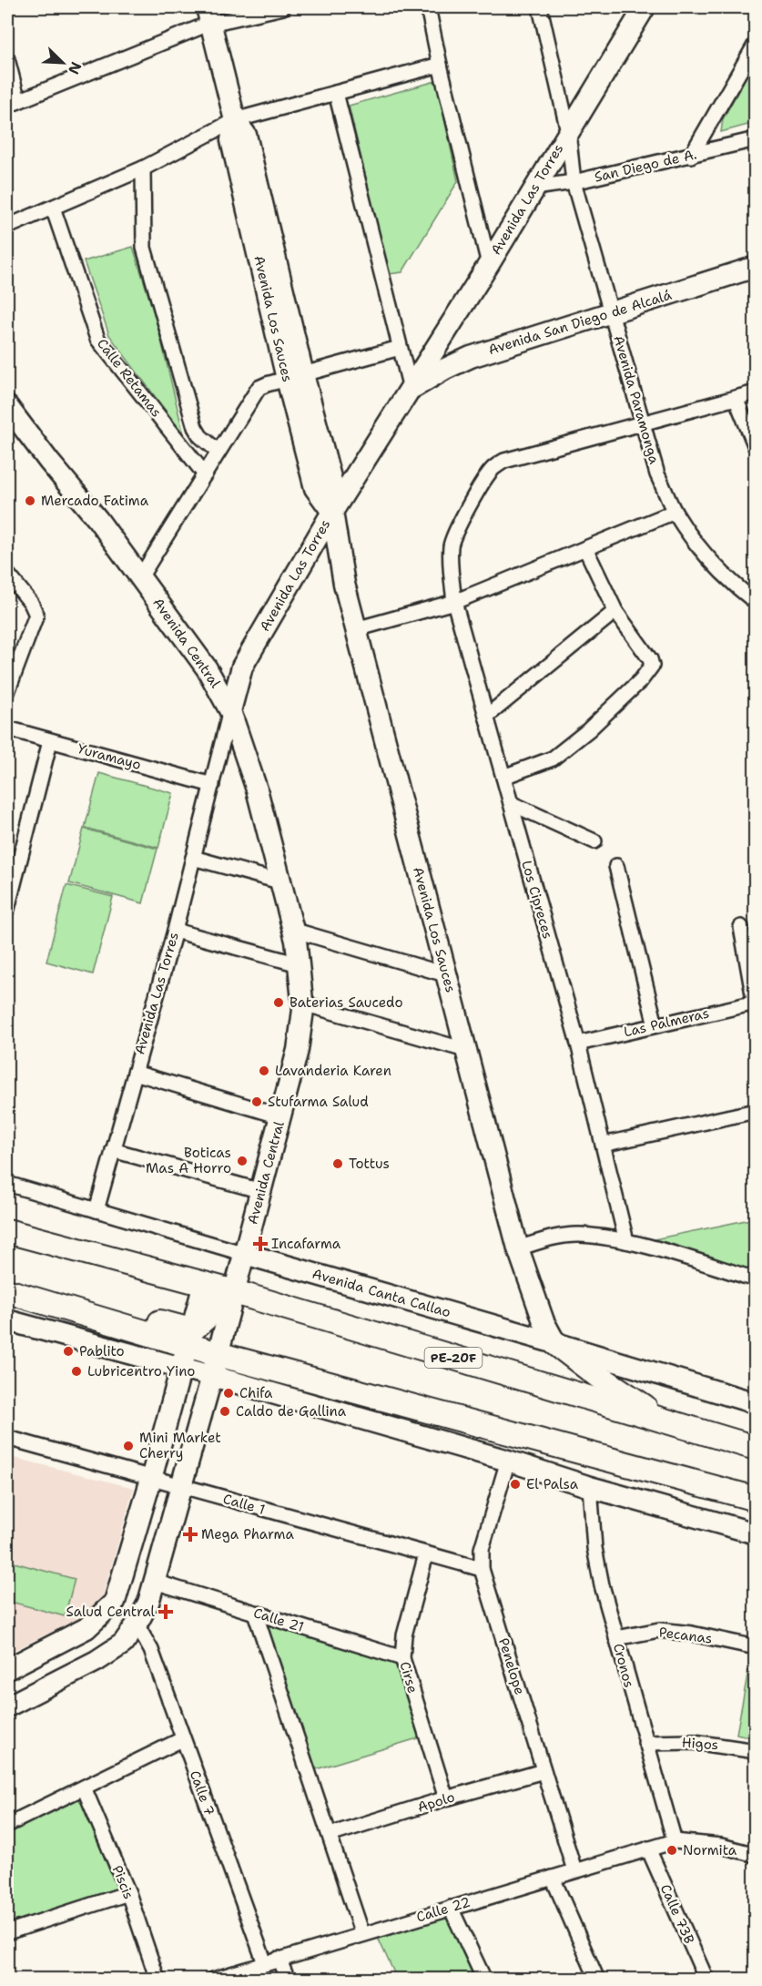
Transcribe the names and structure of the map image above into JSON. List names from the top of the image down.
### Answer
{
  "streets": {
    "main road": ["PE-20F"],
    "street": [
      "San Diego de A.",
      "Avenida Las Torres",
      "Avenida Los Sauces",
      "Avenida San Diego de Alcalá",
      "Calle Retamas",
      "Avenida Paramonga",
      "Avenida Central",
      "Yuramayo",
      "Los Cipreces",
      "Las Palmeras",
      "Avenida Canta Callao",
      "Calle 1",
      "Calle 21",
      "Pecanas",
      "Cronos",
      "Penelope",
      "Cirse",
      "Higos",
      "Calle 7",
      "Apolo",
      "Piscis",
      "Calle 22",
      "Calle 73B"
    ]
  },
  "crossings": [
    ["San Diego de A.", "Avenida Las Torres"],
    ["San Diego de A.", "Avenida Paramonga"],
    ["Avenida Las Torres", "Avenida Los Sauces"],
    ["Avenida Las Torres", "Avenida San Diego de Alcalá"],
    ["Avenida Las Torres", "Avenida Paramonga"],
    ["Avenida Las Torres", "Avenida Central"],
    ["Avenida Las Torres", "Yuramayo"],
    ["Avenida Las Torres", "Avenida Canta Callao"],
    ["Avenida Los Sauces", "Avenida Canta Callao"],
    ["Avenida San Diego de Alcalá", "Avenida Paramonga"],
    ["Avenida Paramonga", "Los Cipreces"],
    ["Avenida Central", "Avenida Canta Callao"],
    ["Avenida Central", "PE-20F"],
    ["Avenida Central", "Calle 1"],
    ["Avenida Central", "Calle 21"],
    ["Avenida Central", "Calle 7"],
    ["Los Cipreces", "Las Palmeras"],
    ["Calle 1", "Penelope"],
    ["Calle 1", "Cirse"],
    ["Calle 21", "Cirse"],
    ["Pecanas", "Cronos"],
    ["Cronos", "Higos"],
    ["Cronos", "Calle 22"],
    ["Penelope", "Apolo"],
    ["Penelope", "Calle 22"],
    ["Cirse", "Apolo"],
    ["Calle 7", "Calle 22"],
    ["Calle 22", "Calle 73B"]
  ],
  "places": {
    "other": [
      "Mercado Fatima",
      "Baterias Saucedo",
      "Lavanderia Karen",
      "Stufarma Salud",
      "Boticas Mas A Horro",
      "Tottus",
      "Pablito",
      "Lubricentro Yino",
      "Chifa",
      "Caldo de Gallina",
      "Mini Market Cherry",
      "El Palsa",
      "Normita"
    ],
    "health": ["Incafarma", "Mega Pharma", "Salud Central"]
  },
  "north": "bottom right"
}
